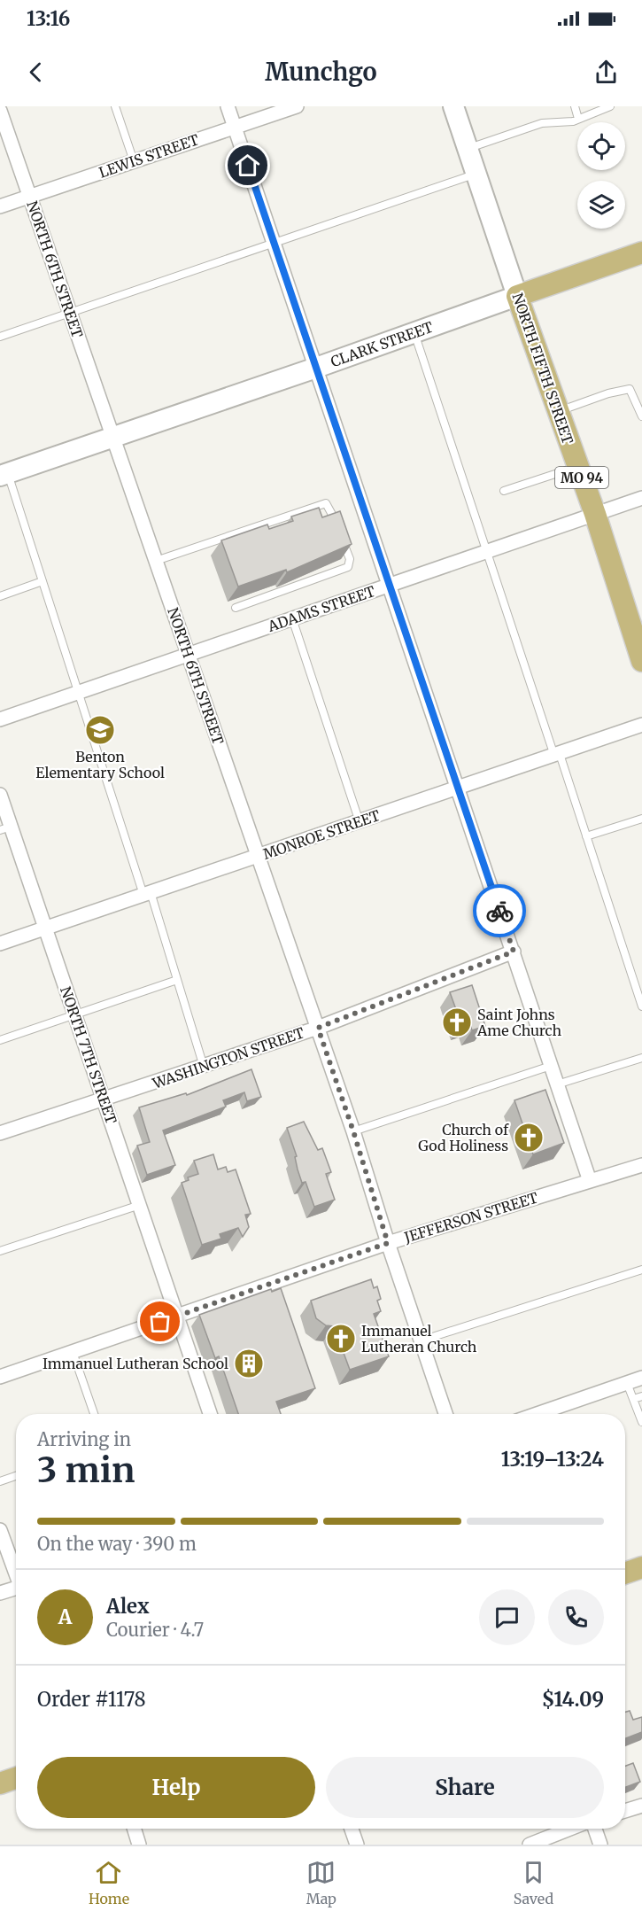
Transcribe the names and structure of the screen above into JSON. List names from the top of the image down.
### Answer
{
  "streets": {
    "main road": ["CLARK STREET", "NORTH FIFTH STREET", "MO 94"],
    "street": [
      "LEWIS STREET",
      "NORTH 6TH STREET",
      "ADAMS STREET",
      "MONROE STREET",
      "NORTH 7TH STREET",
      "WASHINGTON STREET",
      "JEFFERSON STREET"
    ]
  },
  "crossings": [
    ["LEWIS STREET", "NORTH 6TH STREET"],
    ["NORTH 6TH STREET", "CLARK STREET"],
    ["NORTH 6TH STREET", "ADAMS STREET"],
    ["NORTH 6TH STREET", "MONROE STREET"],
    ["NORTH 6TH STREET", "WASHINGTON STREET"],
    ["NORTH 6TH STREET", "JEFFERSON STREET"],
    ["CLARK STREET", "NORTH FIFTH STREET"],
    ["NORTH FIFTH STREET", "ADAMS STREET"],
    ["MONROE STREET", "NORTH 7TH STREET"],
    ["NORTH 7TH STREET", "WASHINGTON STREET"],
    ["NORTH 7TH STREET", "JEFFERSON STREET"]
  ],
  "places": {
    "school or university": ["Benton Elementary School"],
    "church": ["Saint Johns Ame Church", "Church of God Holiness", "Immanuel Lutheran Church"],
    "building": ["Immanuel Lutheran School"]
  },
  "page": {
    "status": "13:16",
    "header": "Munchgo",
    "heading": ["3 min", "Arriving in", "13:19–13:24"],
    "panel": [
      "Alex",
      "Courier · 4.7",
      "Order #1178",
      "$14.09"
    ],
    "bar": "On the way · 390 m",
    "round": "A",
    "buttons": ["Help", "Share"],
    "tabs": ["Home", "Map", "Saved"]
  }
}
